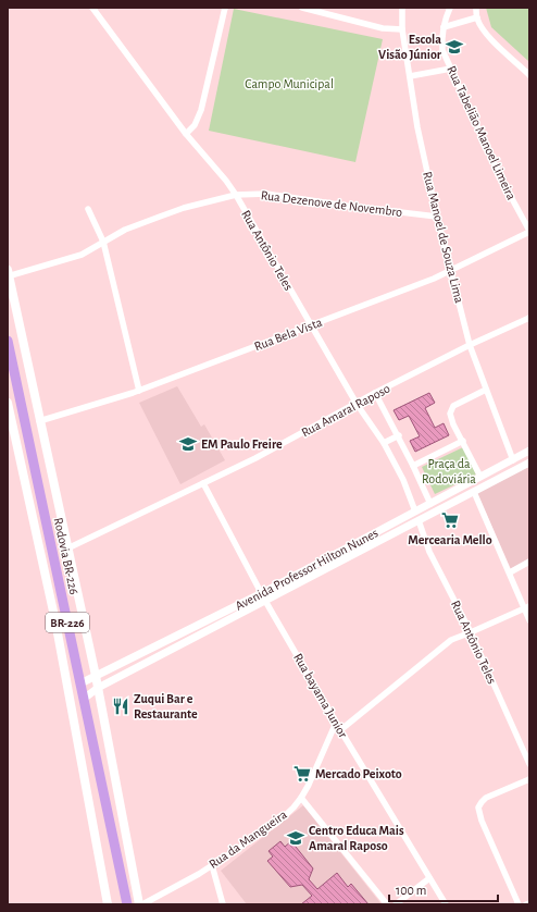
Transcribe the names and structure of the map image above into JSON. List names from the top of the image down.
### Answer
{
  "streets": {
    "highway": ["Rodovia BR-226", "BR-226"],
    "street": [
      "Rua Tabelião Manoel Limeira",
      "Rua Dezenove de Novembro",
      "Rua Manoel de Souza Lima",
      "Rua Antônio Teles",
      "Rua Bela Vista",
      "Rua Amaral Raposo",
      "Avenida Professor Hilton Nunes",
      "Rua bayama Junior",
      "Rua da Mangueira"
    ]
  },
  "crossings": [
    ["Rua Tabelião Manoel Limeira", "Rua Bela Vista"],
    ["Rua Dezenove de Novembro", "Rua Manoel de Souza Lima"],
    ["Rua Dezenove de Novembro", "Rua Antônio Teles"],
    ["Rua Manoel de Souza Lima", "Rua Bela Vista"],
    ["Rua Manoel de Souza Lima", "Rua Amaral Raposo"],
    ["Rua Manoel de Souza Lima", "Avenida Professor Hilton Nunes"],
    ["Rua Antônio Teles", "Rua Bela Vista"],
    ["Rua Antônio Teles", "Rua Amaral Raposo"],
    ["Rua Antônio Teles", "Avenida Professor Hilton Nunes"],
    ["Rua Amaral Raposo", "Rua bayama Junior"],
    ["Rodovia BR-226", "Avenida Professor Hilton Nunes"],
    ["Avenida Professor Hilton Nunes", "Rua bayama Junior"],
    ["Rua bayama Junior", "Rua da Mangueira"]
  ],
  "parks": ["Campo Municipal", "Praça da Rodoviária"],
  "places": {
    "school or university": ["Escola Visão Júnior", "EM Paulo Freire", "Centro Educa Mais Amaral Raposo"],
    "supermarket": ["Mercearia Mello", "Mercado Peixoto"],
    "restaurant": ["Zuqui Bar e Restaurante"]
  },
  "scale_bar": "100 m"
}
